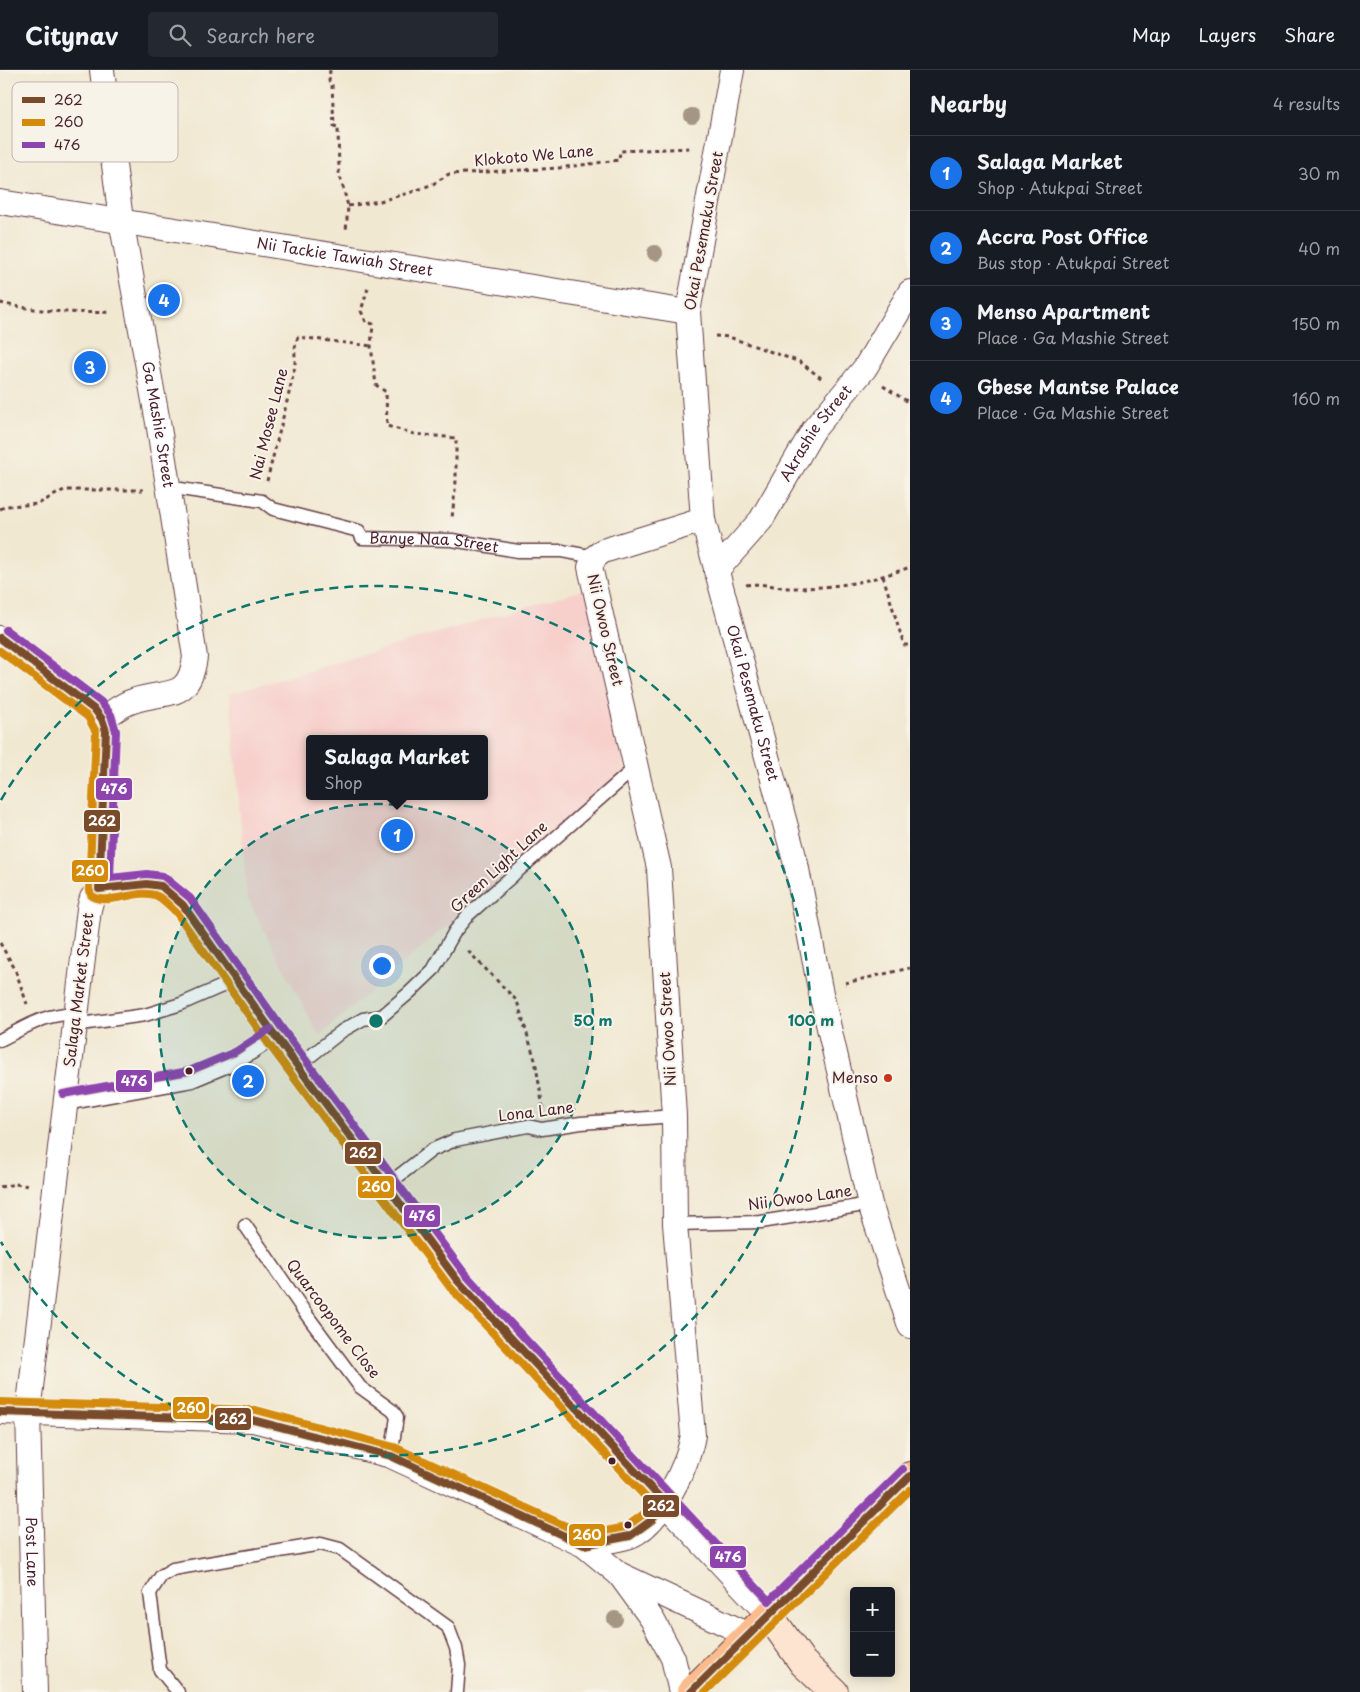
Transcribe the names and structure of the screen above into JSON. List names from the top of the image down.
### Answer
{
  "streets": {
    "street": [
      "Okai Pesemaku Street",
      "Nii Tackie Tawiah Street",
      "Ga Mashie Street",
      "Akrashie Street",
      "Nii Owoo Street",
      "Salaga Market Street",
      "Post Lane"
    ],
    "lane": [
      "Banye Naa Street",
      "Green Light Lane",
      "Lona Lane",
      "Nii Owoo Lane",
      "Quarcoopome Close"
    ],
    "path": ["Klokoto We Lane", "Nai Mosee Lane"]
  },
  "crossings": [
    ["Klokoto We Lane", "Okai Pesemaku Street"],
    ["Okai Pesemaku Street", "Nii Tackie Tawiah Street"],
    ["Okai Pesemaku Street", "Akrashie Street"],
    ["Okai Pesemaku Street", "Nii Owoo Lane"],
    ["Nii Tackie Tawiah Street", "Ga Mashie Street"],
    ["Ga Mashie Street", "Banye Naa Street"],
    ["Ga Mashie Street", "Salaga Market Street"],
    ["Nai Mosee Lane", "Banye Naa Street"],
    ["Banye Naa Street", "Nii Owoo Street"],
    ["Nii Owoo Street", "Green Light Lane"],
    ["Nii Owoo Street", "Lona Lane"],
    ["Nii Owoo Street", "Nii Owoo Lane"],
    ["Salaga Market Street", "Post Lane"]
  ],
  "places": ["Menso"],
  "lines": ["transit line 476", "transit line 262", "transit line 260"],
  "legend": ["262", "260", "476"],
  "page": {
    "header": "Citynav",
    "search": "Search here",
    "nav": ["Map", "Layers", "Share"],
    "heading": ["Nearby", "4 results"],
    "list": [
      {
        "mark": "1",
        "name": "Salaga Market",
        "note": "Shop · Atukpai Street",
        "value": "30 m"
      },
      {
        "mark": "2",
        "name": "Accra Post Office",
        "note": "Bus stop · Atukpai Street",
        "value": "40 m"
      },
      {
        "mark": "3",
        "name": "Menso Apartment",
        "note": "Place · Ga Mashie Street",
        "value": "150 m"
      },
      {
        "mark": "4",
        "name": "Gbese Mantse Palace",
        "note": "Place · Ga Mashie Street",
        "value": "160 m"
      }
    ],
    "pins": [
      "4",
      "3",
      "1",
      "2"
    ],
    "popup": ["Salaga Market", "Shop"],
    "map_buttons": ["+", "−"]
  },
  "rings": ["50 m", "100 m"]
}
